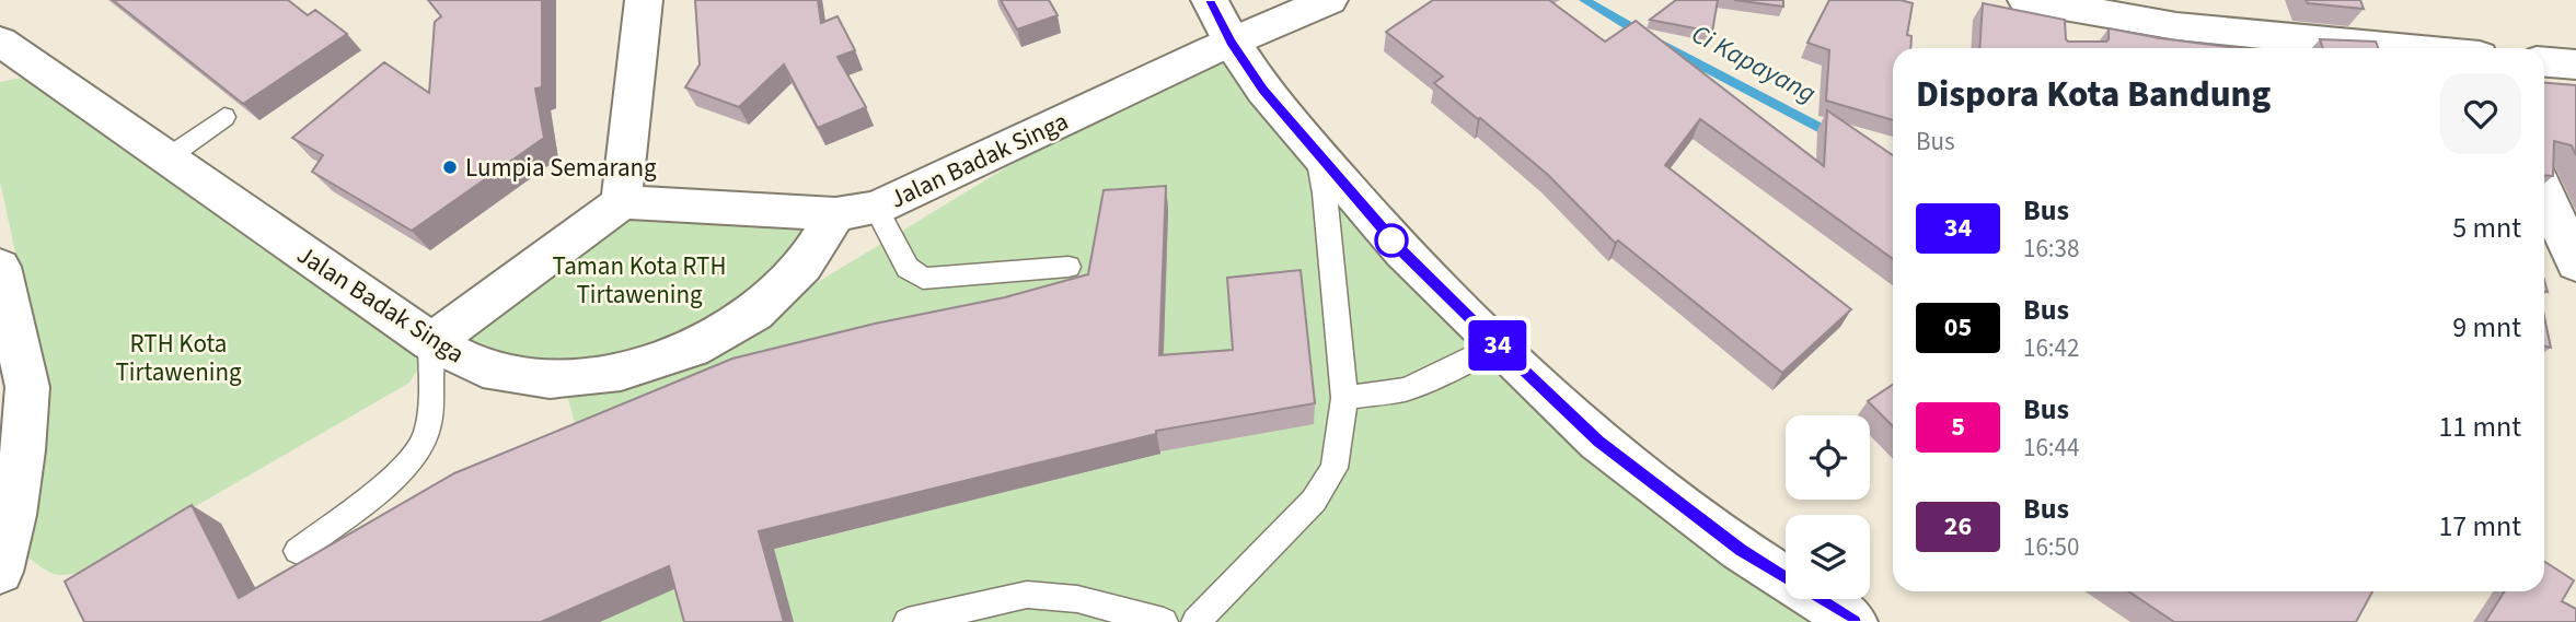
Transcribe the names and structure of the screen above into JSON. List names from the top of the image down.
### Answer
{
  "streets": {
    "street": ["Jalan Badak Singa"]
  },
  "water": ["Ci Kapayang"],
  "parks": ["Taman Kota RTH Tirtawening", "RTH Kota Tirtawening"],
  "places": ["Lumpia Semarang"],
  "lines": ["bus line 34"],
  "page": {
    "on_map": "34",
    "heading": ["Dispora Kota Bandung", "Bus"],
    "list": [
      {
        "mark": "34",
        "name": "Bus",
        "note": "16:38",
        "value": "5 mnt"
      },
      {
        "mark": "05",
        "name": "Bus",
        "note": "16:42",
        "value": "9 mnt"
      },
      {
        "mark": "5",
        "name": "Bus",
        "note": "16:44",
        "value": "11 mnt"
      },
      {
        "mark": "26",
        "name": "Bus",
        "note": "16:50",
        "value": "17 mnt"
      }
    ]
  }
}
